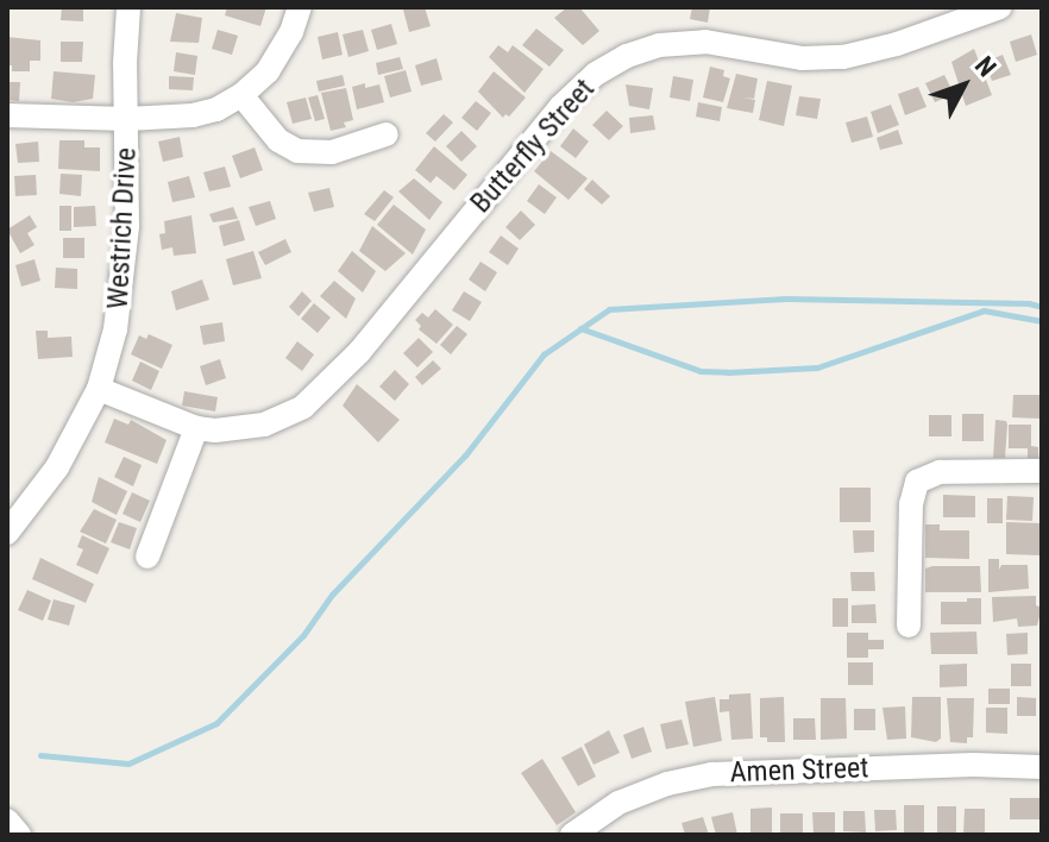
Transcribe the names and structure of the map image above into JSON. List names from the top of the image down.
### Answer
{
  "streets": {
    "street": ["Butterfly Street", "Westrich Drive", "Amen Street"]
  },
  "crossings": [
    ["Butterfly Street", "Westrich Drive"]
  ],
  "north": "top right"
}
